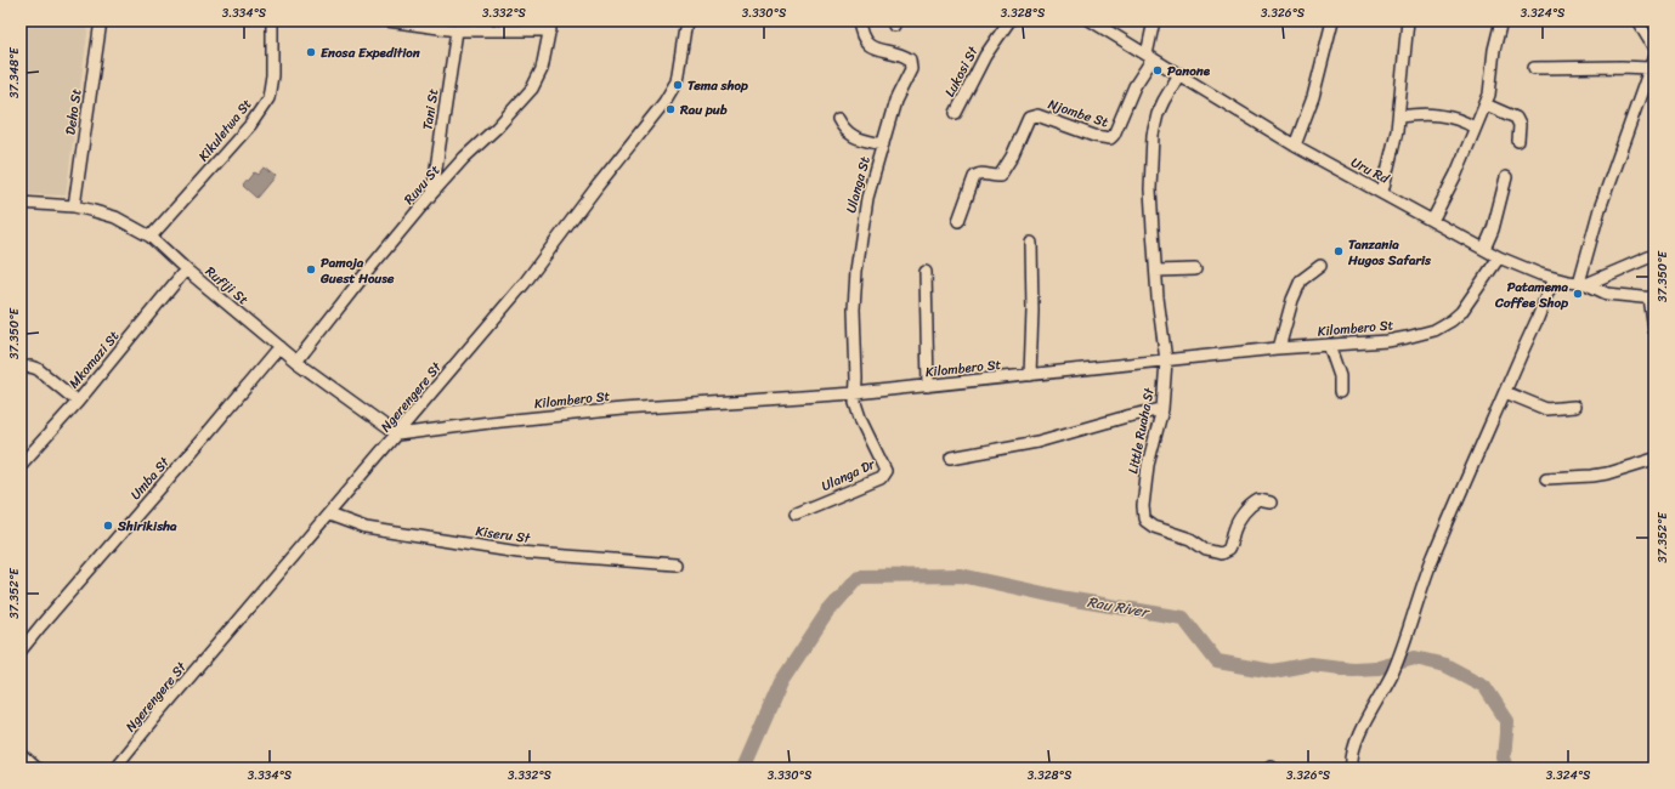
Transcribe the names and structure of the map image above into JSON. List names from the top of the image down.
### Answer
{
  "streets": {
    "street": [
      "Lukosi St",
      "Tani St",
      "Deho St",
      "Njombe St",
      "Kikuletwa St",
      "Uru Rd",
      "Ruvu St",
      "Ulanga St",
      "Rufiji St",
      "Kilombero St",
      "Mkomazi St",
      "Ngerengere St",
      "Little Ruaha St",
      "Ulanga Dr",
      "Umba St",
      "Kiseru St"
    ]
  },
  "crossings": [
    ["Tani St", "Ruvu St"],
    ["Deho St", "Rufiji St"],
    ["Njombe St", "Uru Rd"],
    ["Kikuletwa St", "Rufiji St"],
    ["Uru Rd", "Kilombero St"],
    ["Uru Rd", "Little Ruaha St"],
    ["Ruvu St", "Rufiji St"],
    ["Ulanga St", "Kilombero St"],
    ["Ulanga St", "Ulanga Dr"],
    ["Rufiji St", "Kilombero St"],
    ["Rufiji St", "Mkomazi St"],
    ["Rufiji St", "Ngerengere St"],
    ["Rufiji St", "Umba St"],
    ["Kilombero St", "Ngerengere St"],
    ["Kilombero St", "Little Ruaha St"],
    ["Kilombero St", "Ulanga Dr"],
    ["Ngerengere St", "Kiseru St"]
  ],
  "water": ["Rau River"],
  "places": [
    "Enosa Expedition",
    "Panone",
    "Tema shop",
    "Rau pub",
    "Tanzania Hugos Safaris",
    "Pamoja Guest House",
    "Patamema Coffee Shop",
    "Shirikisha"
  ],
  "coordinates": [
    "3.334°S",
    "3.332°S",
    "3.330°S",
    "3.328°S",
    "3.326°S",
    "3.324°S",
    "37.348°E",
    "37.350°E",
    "37.352°E"
  ]
}
